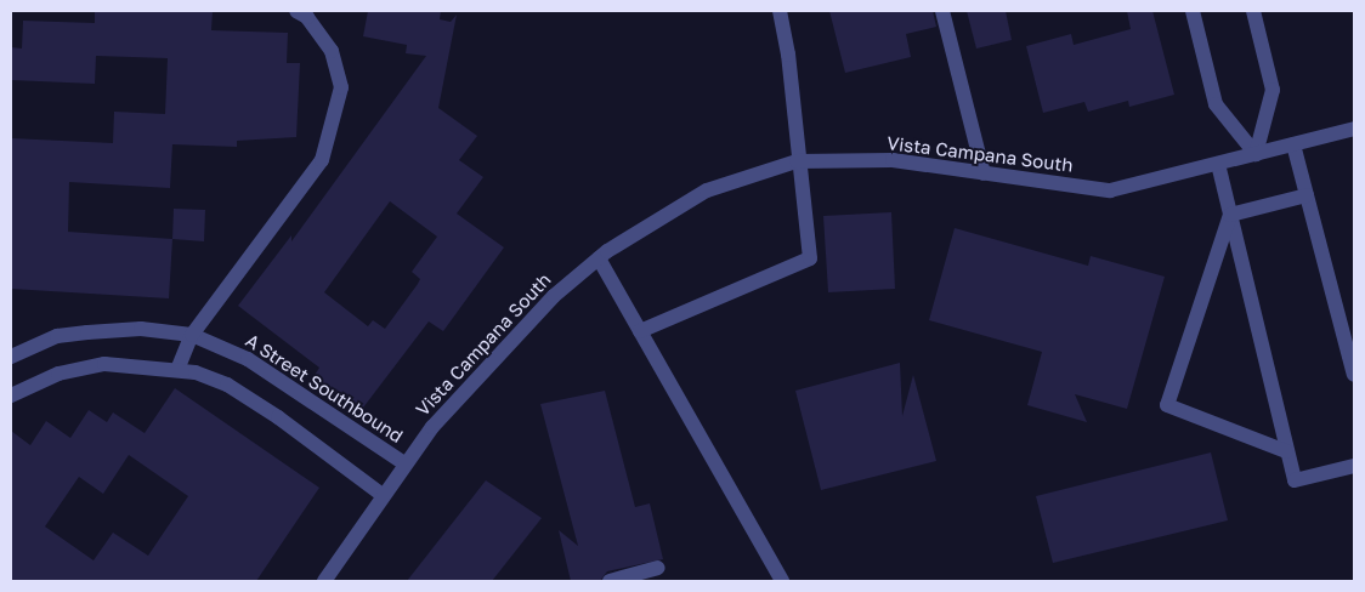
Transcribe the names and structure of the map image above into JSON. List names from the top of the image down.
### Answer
{
  "streets": {
    "street": ["Vista Campana South", "A Street Southbound"]
  },
  "crossings": [
    ["Vista Campana South", "A Street Southbound"]
  ]
}
